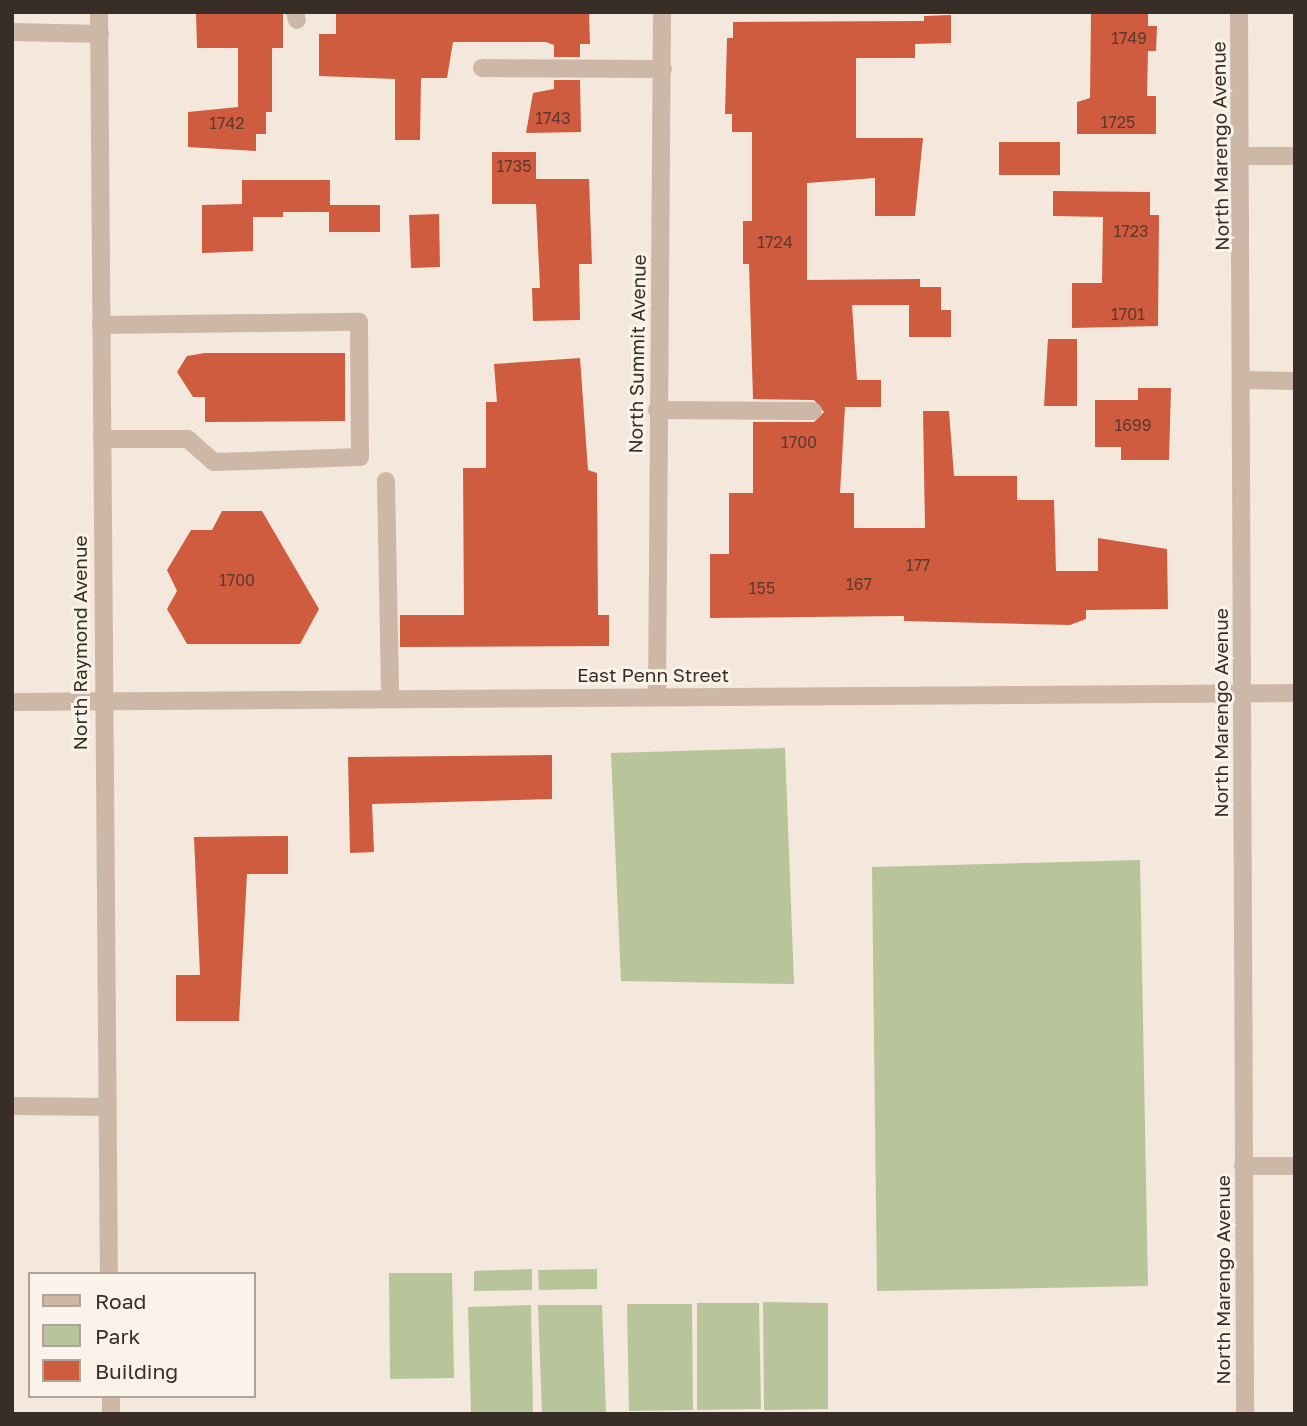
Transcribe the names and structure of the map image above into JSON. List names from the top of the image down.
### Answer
{
  "streets": {
    "street": [
      "North Marengo Avenue",
      "North Summit Avenue",
      "North Raymond Avenue",
      "East Penn Street"
    ]
  },
  "crossings": [
    ["North Marengo Avenue", "East Penn Street"],
    ["North Summit Avenue", "East Penn Street"],
    ["North Raymond Avenue", "East Penn Street"]
  ],
  "house_numbers": [
    "1749",
    "1743",
    "1725",
    "1742",
    "1735",
    "1723",
    "1724",
    "1701",
    "1699",
    "1700",
    "177",
    "1700",
    "167",
    "155"
  ],
  "legend": ["Road", "Park", "Building"]
}
